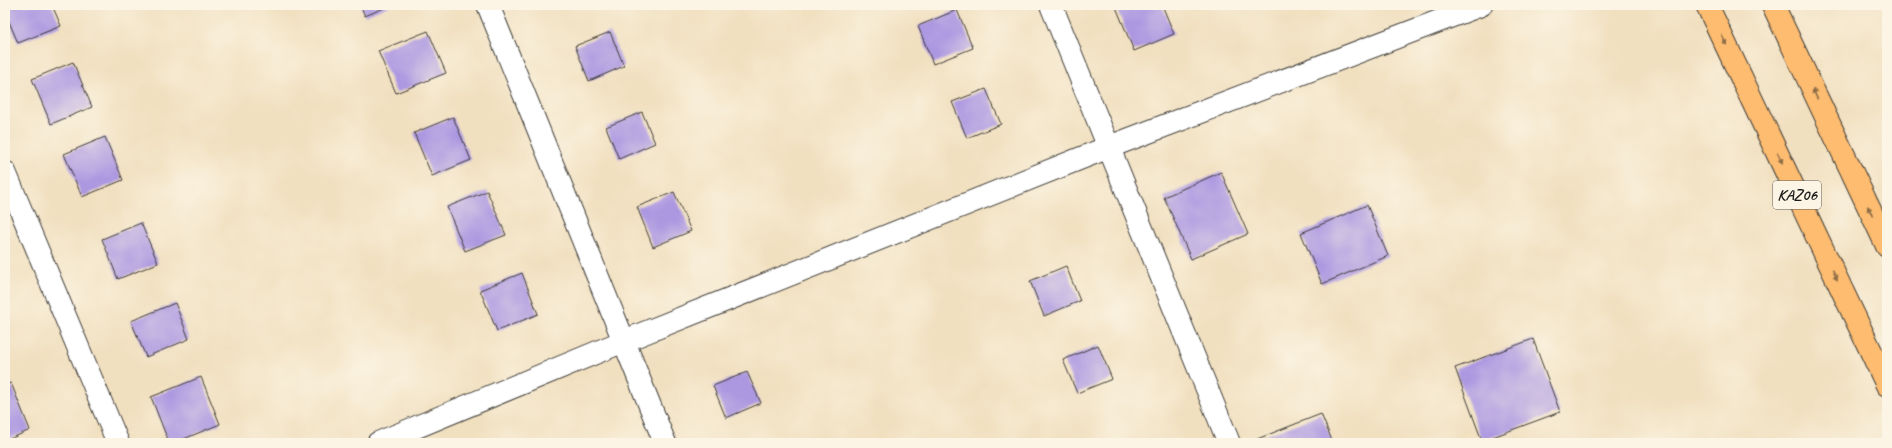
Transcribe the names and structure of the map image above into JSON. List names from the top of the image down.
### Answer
{
  "streets": {
    "highway": ["KАZ06"]
  }
}
